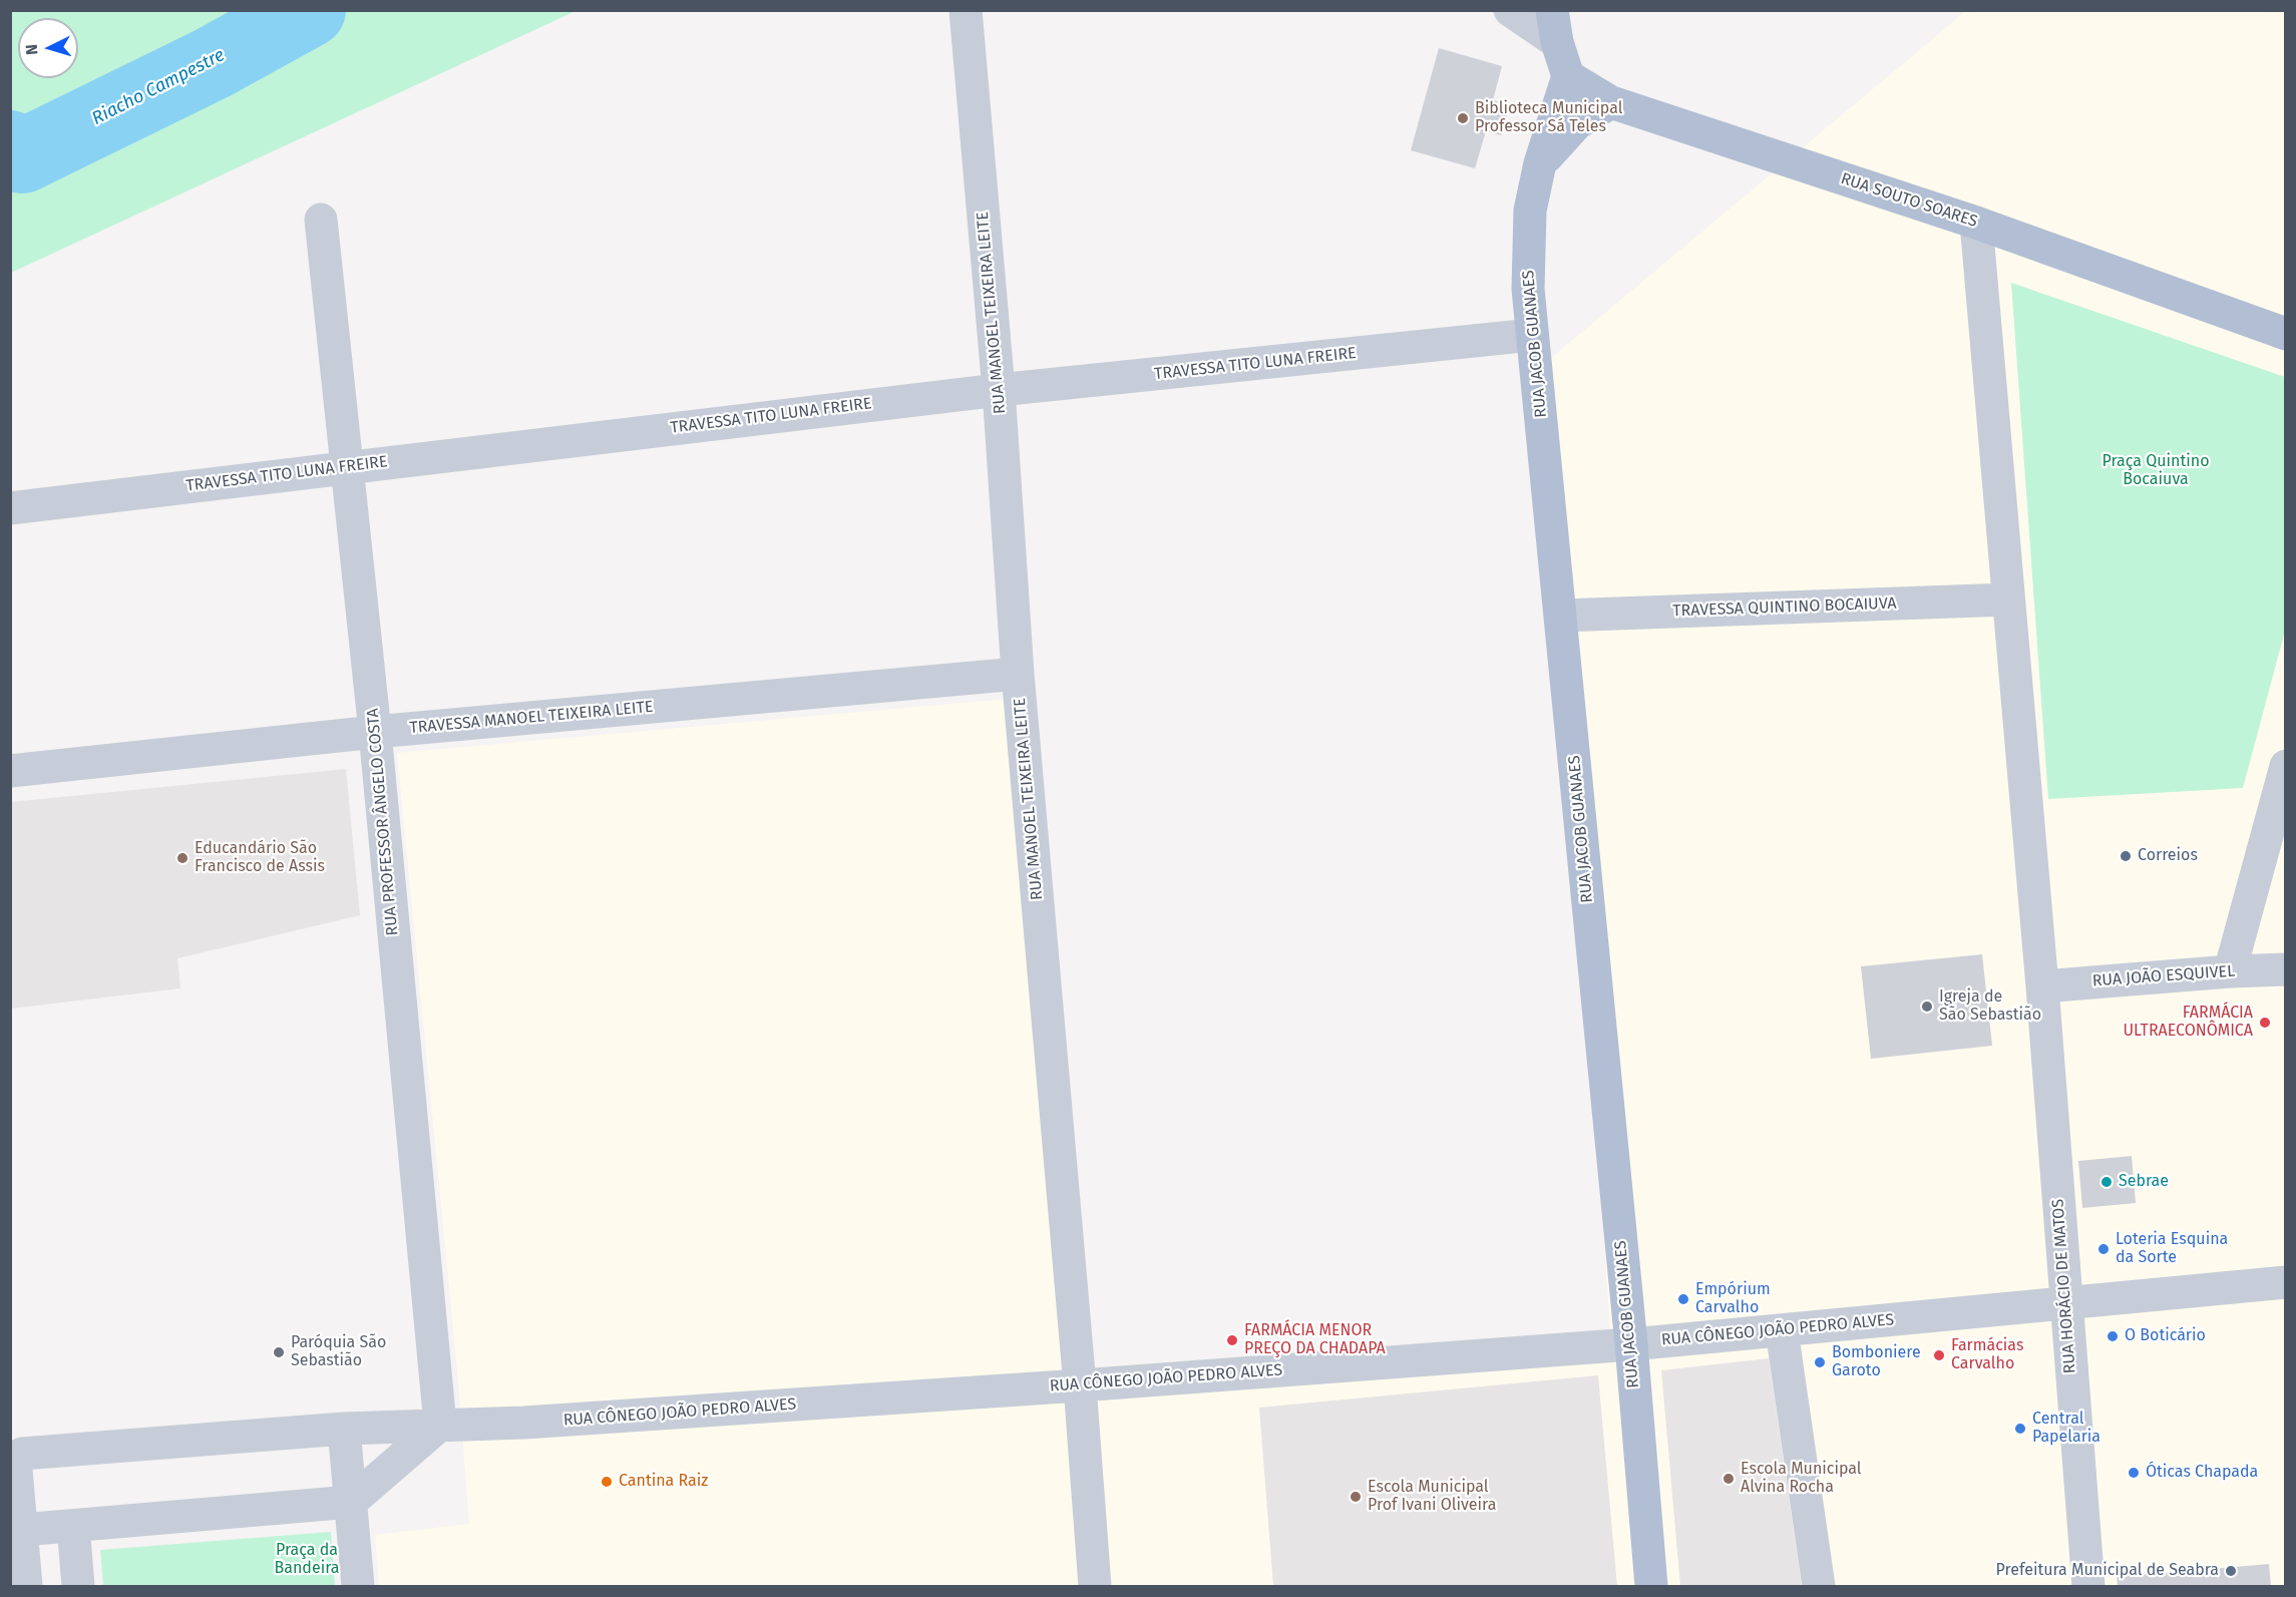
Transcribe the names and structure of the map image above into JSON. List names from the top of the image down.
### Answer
{
  "streets": {
    "main road": ["RUA SOUTO SOARES", "RUA JACOB GUANAES"],
    "street": [
      "RUA MANOEL TEIXEIRA LEITE",
      "TRAVESSA TITO LUNA FREIRE",
      "TRAVESSA QUINTINO BOCAIUVA",
      "TRAVESSA MANOEL TEIXEIRA LEITE",
      "RUA PROFESSOR ÂNGELO COSTA",
      "RUA JOÃO ESQUIVEL",
      "RUA HORÁCIO DE MATOS",
      "RUA CÔNEGO JOÃO PEDRO ALVES"
    ]
  },
  "crossings": [
    ["RUA SOUTO SOARES", "RUA JACOB GUANAES"],
    ["RUA MANOEL TEIXEIRA LEITE", "TRAVESSA TITO LUNA FREIRE"],
    ["RUA MANOEL TEIXEIRA LEITE", "TRAVESSA MANOEL TEIXEIRA LEITE"],
    ["RUA MANOEL TEIXEIRA LEITE", "RUA CÔNEGO JOÃO PEDRO ALVES"],
    ["RUA JACOB GUANAES", "TRAVESSA TITO LUNA FREIRE"],
    ["RUA JACOB GUANAES", "TRAVESSA QUINTINO BOCAIUVA"],
    ["RUA JACOB GUANAES", "RUA CÔNEGO JOÃO PEDRO ALVES"],
    ["TRAVESSA TITO LUNA FREIRE", "RUA PROFESSOR ÂNGELO COSTA"],
    ["TRAVESSA MANOEL TEIXEIRA LEITE", "RUA PROFESSOR ÂNGELO COSTA"],
    ["RUA PROFESSOR ÂNGELO COSTA", "RUA CÔNEGO JOÃO PEDRO ALVES"],
    ["RUA JOÃO ESQUIVEL", "RUA HORÁCIO DE MATOS"],
    ["RUA HORÁCIO DE MATOS", "RUA CÔNEGO JOÃO PEDRO ALVES"]
  ],
  "water": ["Riacho Campestre"],
  "parks": ["Praça Quintino Bocaiuva", "Praça da Bandeira"],
  "places": [
    "Biblioteca Municipal Professor Sá Teles",
    "Correios",
    "Educandário São Francisco de Assis",
    "Igreja de São Sebastião",
    "FARMÁCIA ULTRAECONÔMICA",
    "Sebrae",
    "Loteria Esquina da Sorte",
    "Empórium Carvalho",
    "O Boticário",
    "FARMÁCIA MENOR PREÇO DA CHADAPA",
    "Paróquia São Sebastião",
    "Farmácias Carvalho",
    "Bomboniere Garoto",
    "Central Papelaria",
    "Óticas Chapada",
    "Escola Municipal Alvina Rocha",
    "Cantina Raiz",
    "Escola Municipal Prof Ivani Oliveira",
    "Prefeitura Municipal de Seabra"
  ],
  "north": "left"
}
